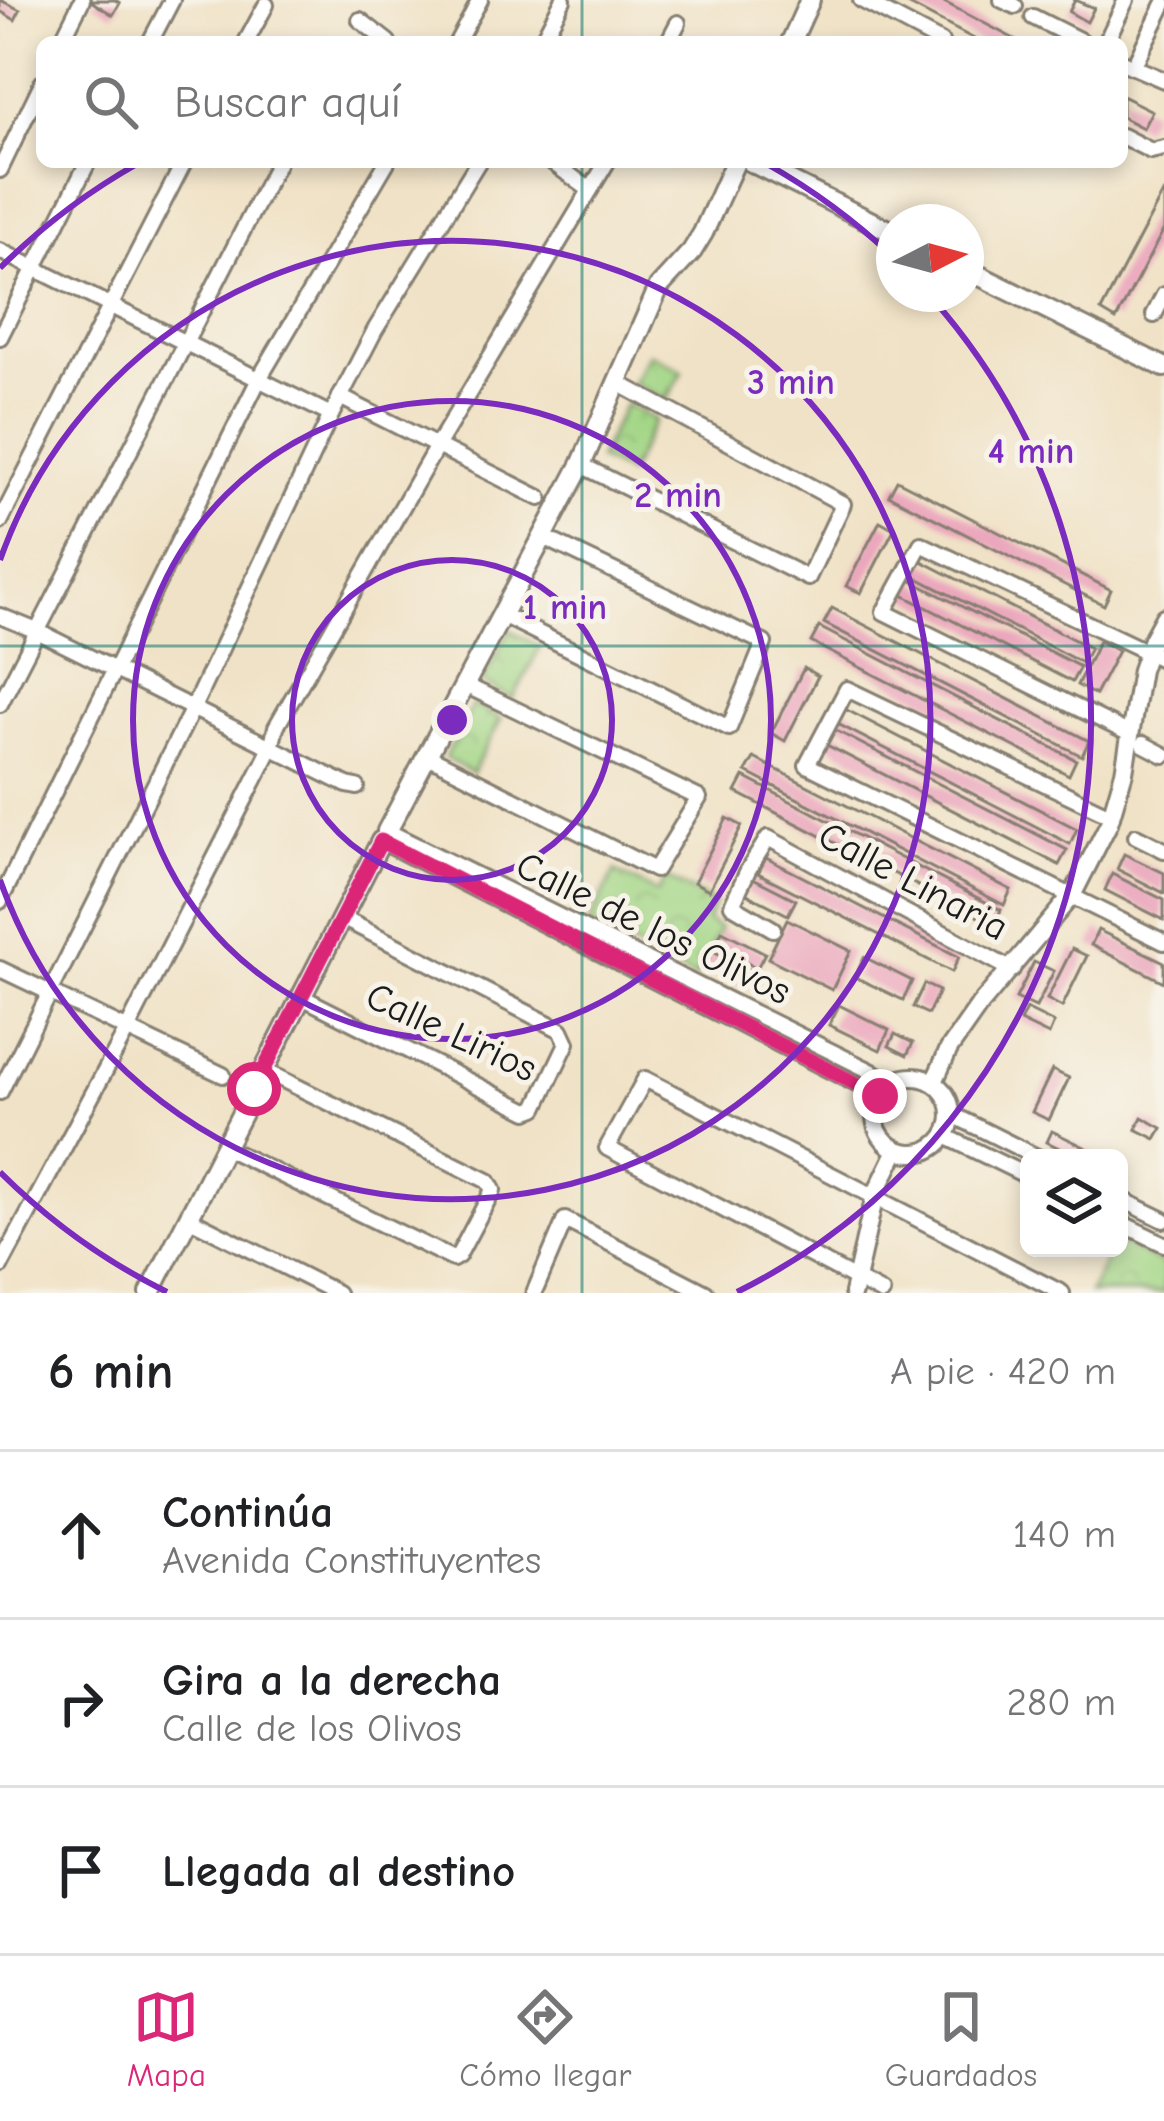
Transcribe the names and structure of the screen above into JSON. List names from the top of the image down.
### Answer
{
  "streets": {
    "street": ["Calle Linaria", "Calle de los Olivos", "Calle Lirios"]
  },
  "north": "right",
  "page": {
    "search": "Buscar aquí",
    "heading": ["6 min", "A pie · 420 m"],
    "list": [
      ["Continúa", "Avenida Constituyentes", "140 m"],
      ["Gira a la derecha", "Calle de los Olivos", "280 m"],
      "Llegada al destino"
    ],
    "nav": ["Mapa", "Cómo llegar", "Guardados"]
  },
  "rings": [
    "3 min",
    "4 min",
    "2 min",
    "1 min"
  ]
}
